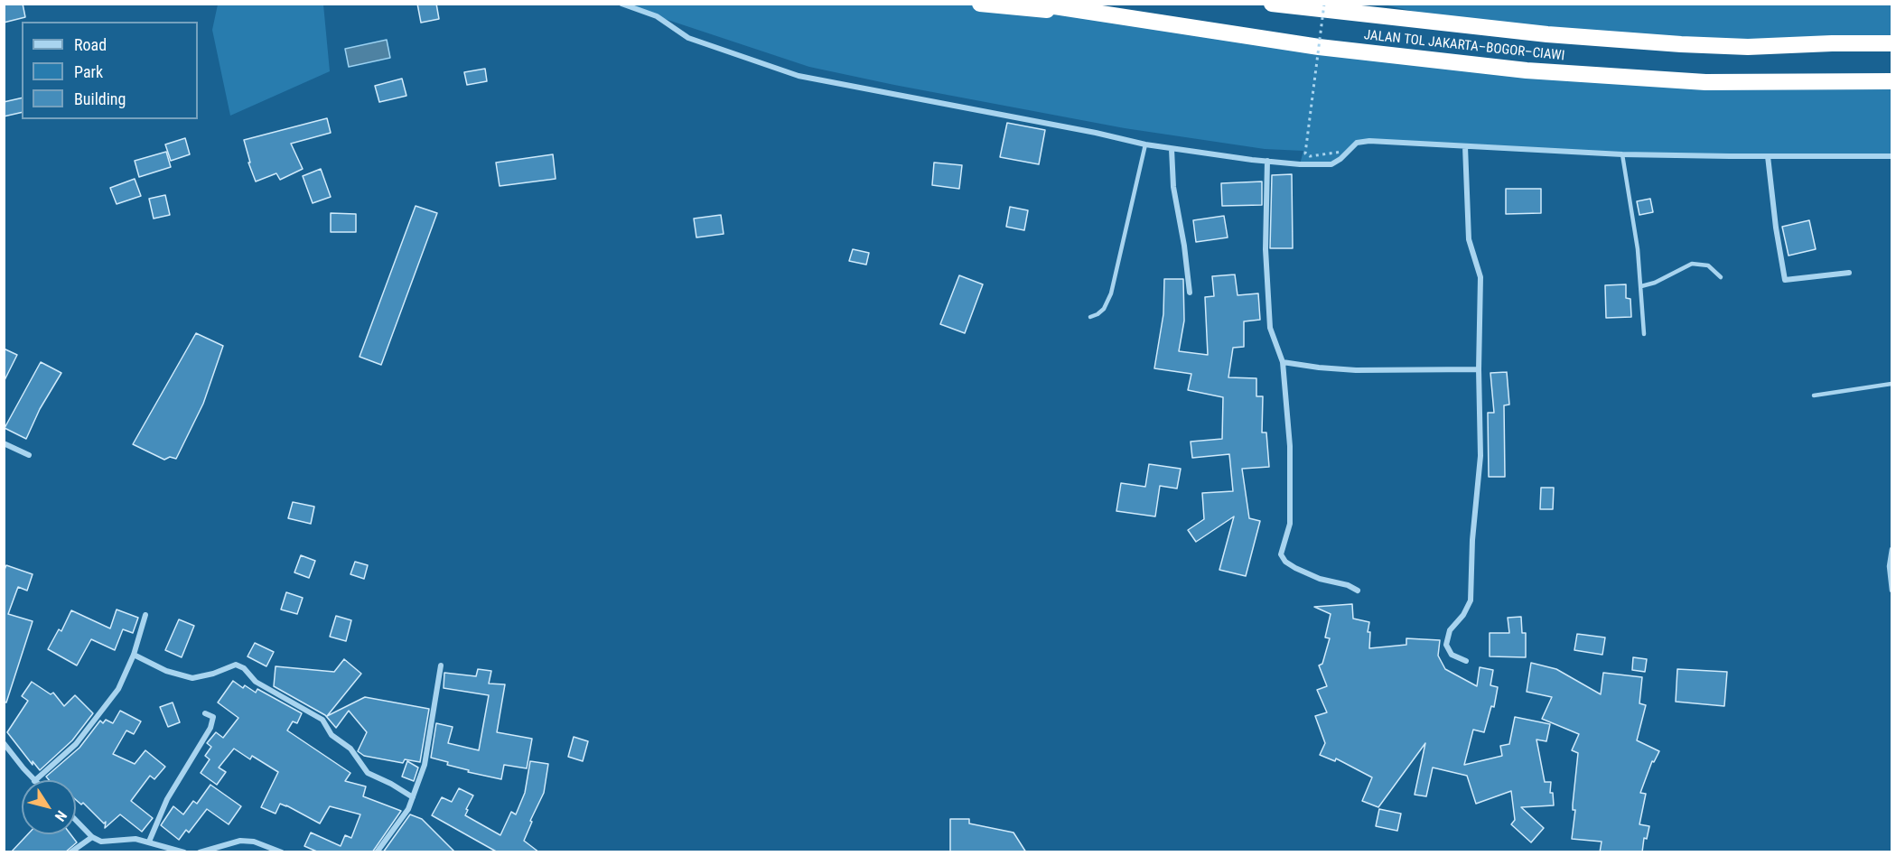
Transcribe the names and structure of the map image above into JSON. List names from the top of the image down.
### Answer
{
  "streets": {
    "highway": ["JALAN TOL JAKARTA–BOGOR–CIAWI"]
  },
  "legend": ["Road", "Park", "Building"],
  "north": "bottom right"
}
